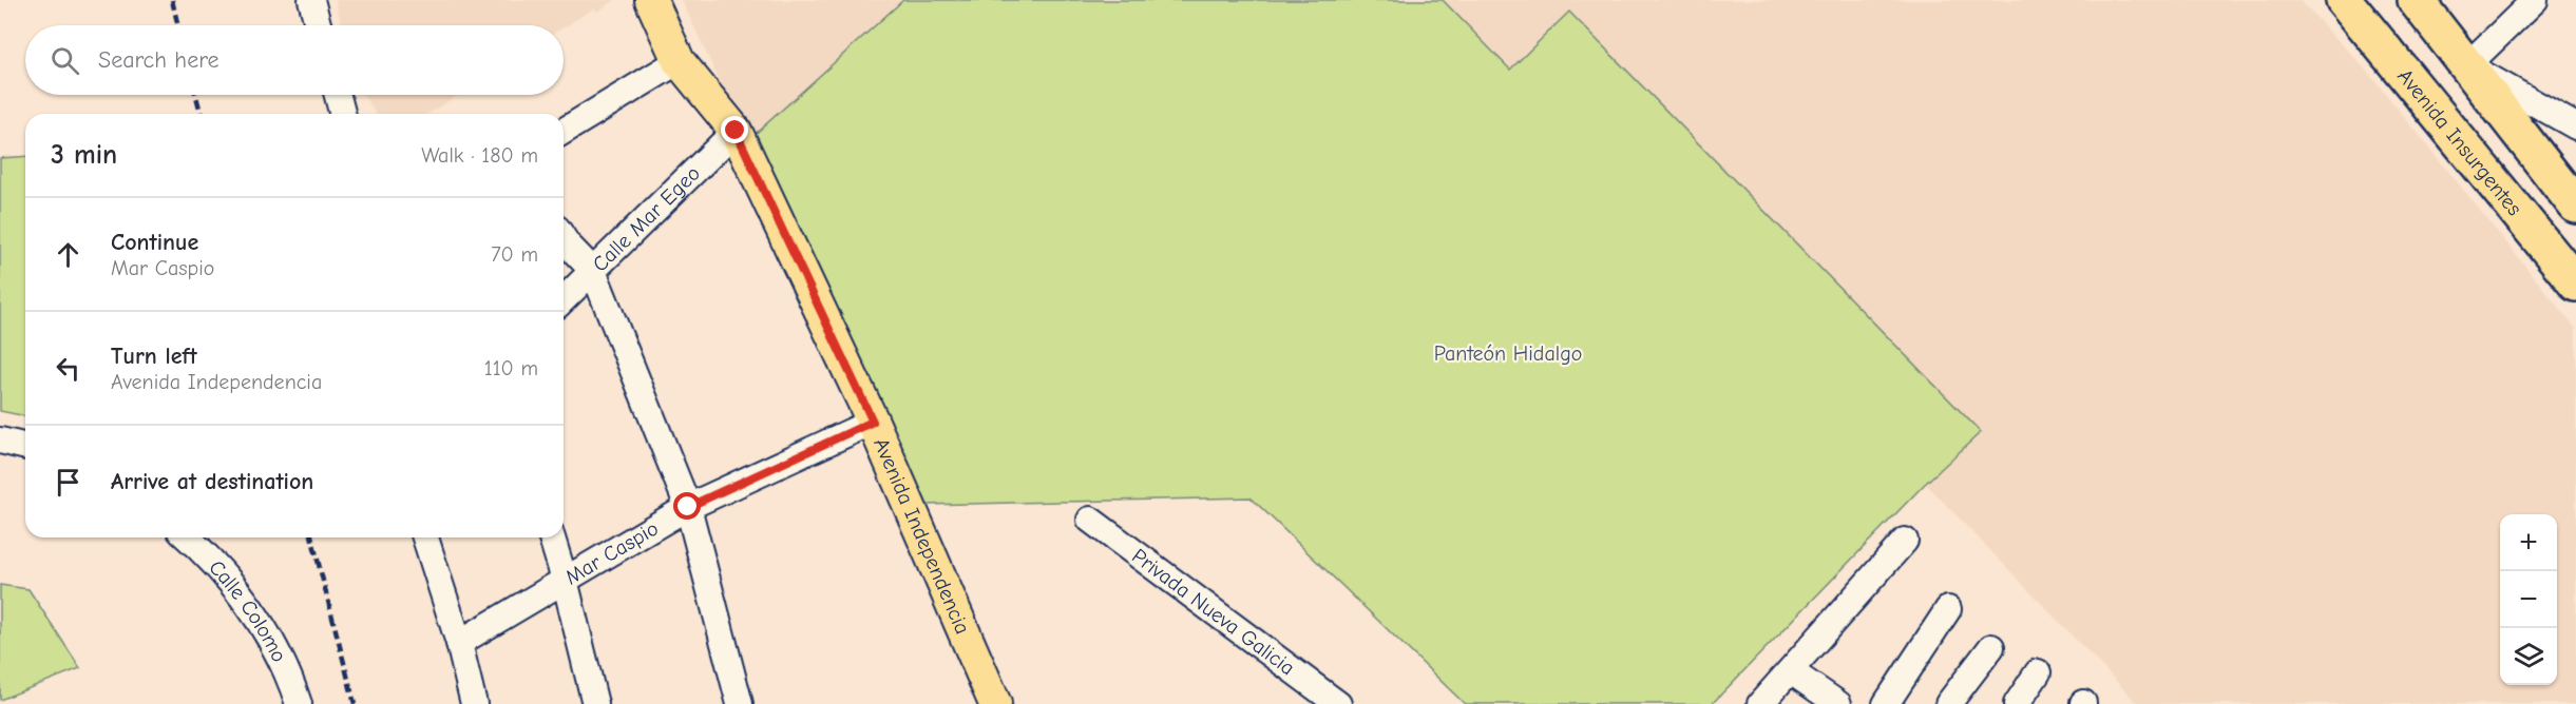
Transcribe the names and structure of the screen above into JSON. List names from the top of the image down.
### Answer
{
  "streets": {
    "highway": ["Avenida Insurgentes"],
    "main road": ["Avenida Independencia"],
    "street": [
      "Calle Mar Egeo",
      "Mar Caspio",
      "Privada Nueva Galicia",
      "Calle Colomo"
    ]
  },
  "crossings": [
    ["Calle Mar Egeo", "Avenida Independencia"],
    ["Avenida Independencia", "Mar Caspio"]
  ],
  "parks": ["Panteón Hidalgo"],
  "page": {
    "search": "Search here",
    "heading": ["3 min", "Walk · 180 m"],
    "list": [
      ["Continue", "Mar Caspio", "70 m"],
      ["Turn left", "Avenida Independencia", "110 m"],
      "Arrive at destination"
    ],
    "map_buttons": ["+", "−"]
  }
}
